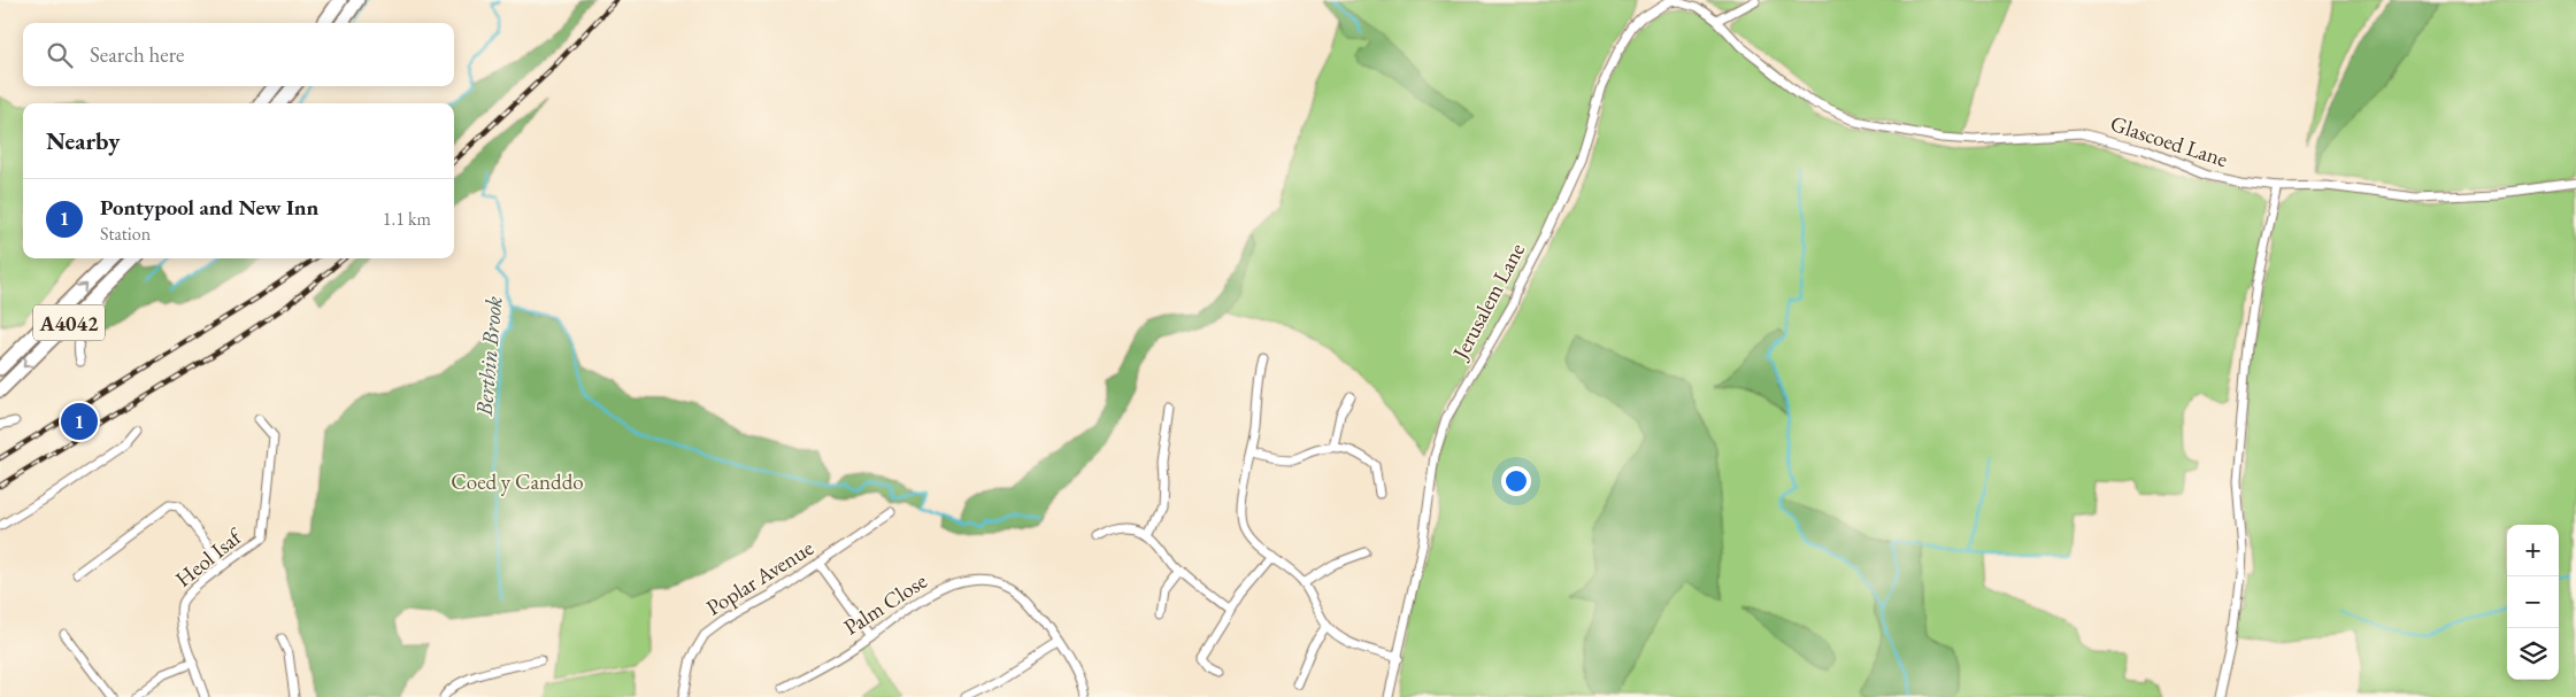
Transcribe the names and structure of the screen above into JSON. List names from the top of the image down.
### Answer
{
  "streets": {
    "highway": ["A4042"],
    "street": [
      "Glascoed Lane",
      "Jerusalem Lane",
      "Heol Isaf",
      "Poplar Avenue",
      "Palm Close"
    ]
  },
  "crossings": [
    ["Glascoed Lane", "Jerusalem Lane"]
  ],
  "water": ["Berthin Brook"],
  "parks": ["Coed y Canddo"],
  "page": {
    "search": "Search here",
    "heading": "Nearby",
    "list": [
      {
        "mark": "1",
        "name": "Pontypool and New Inn",
        "note": "Station",
        "value": "1.1 km"
      }
    ],
    "pins": "1",
    "map_buttons": ["+", "−"]
  }
}
